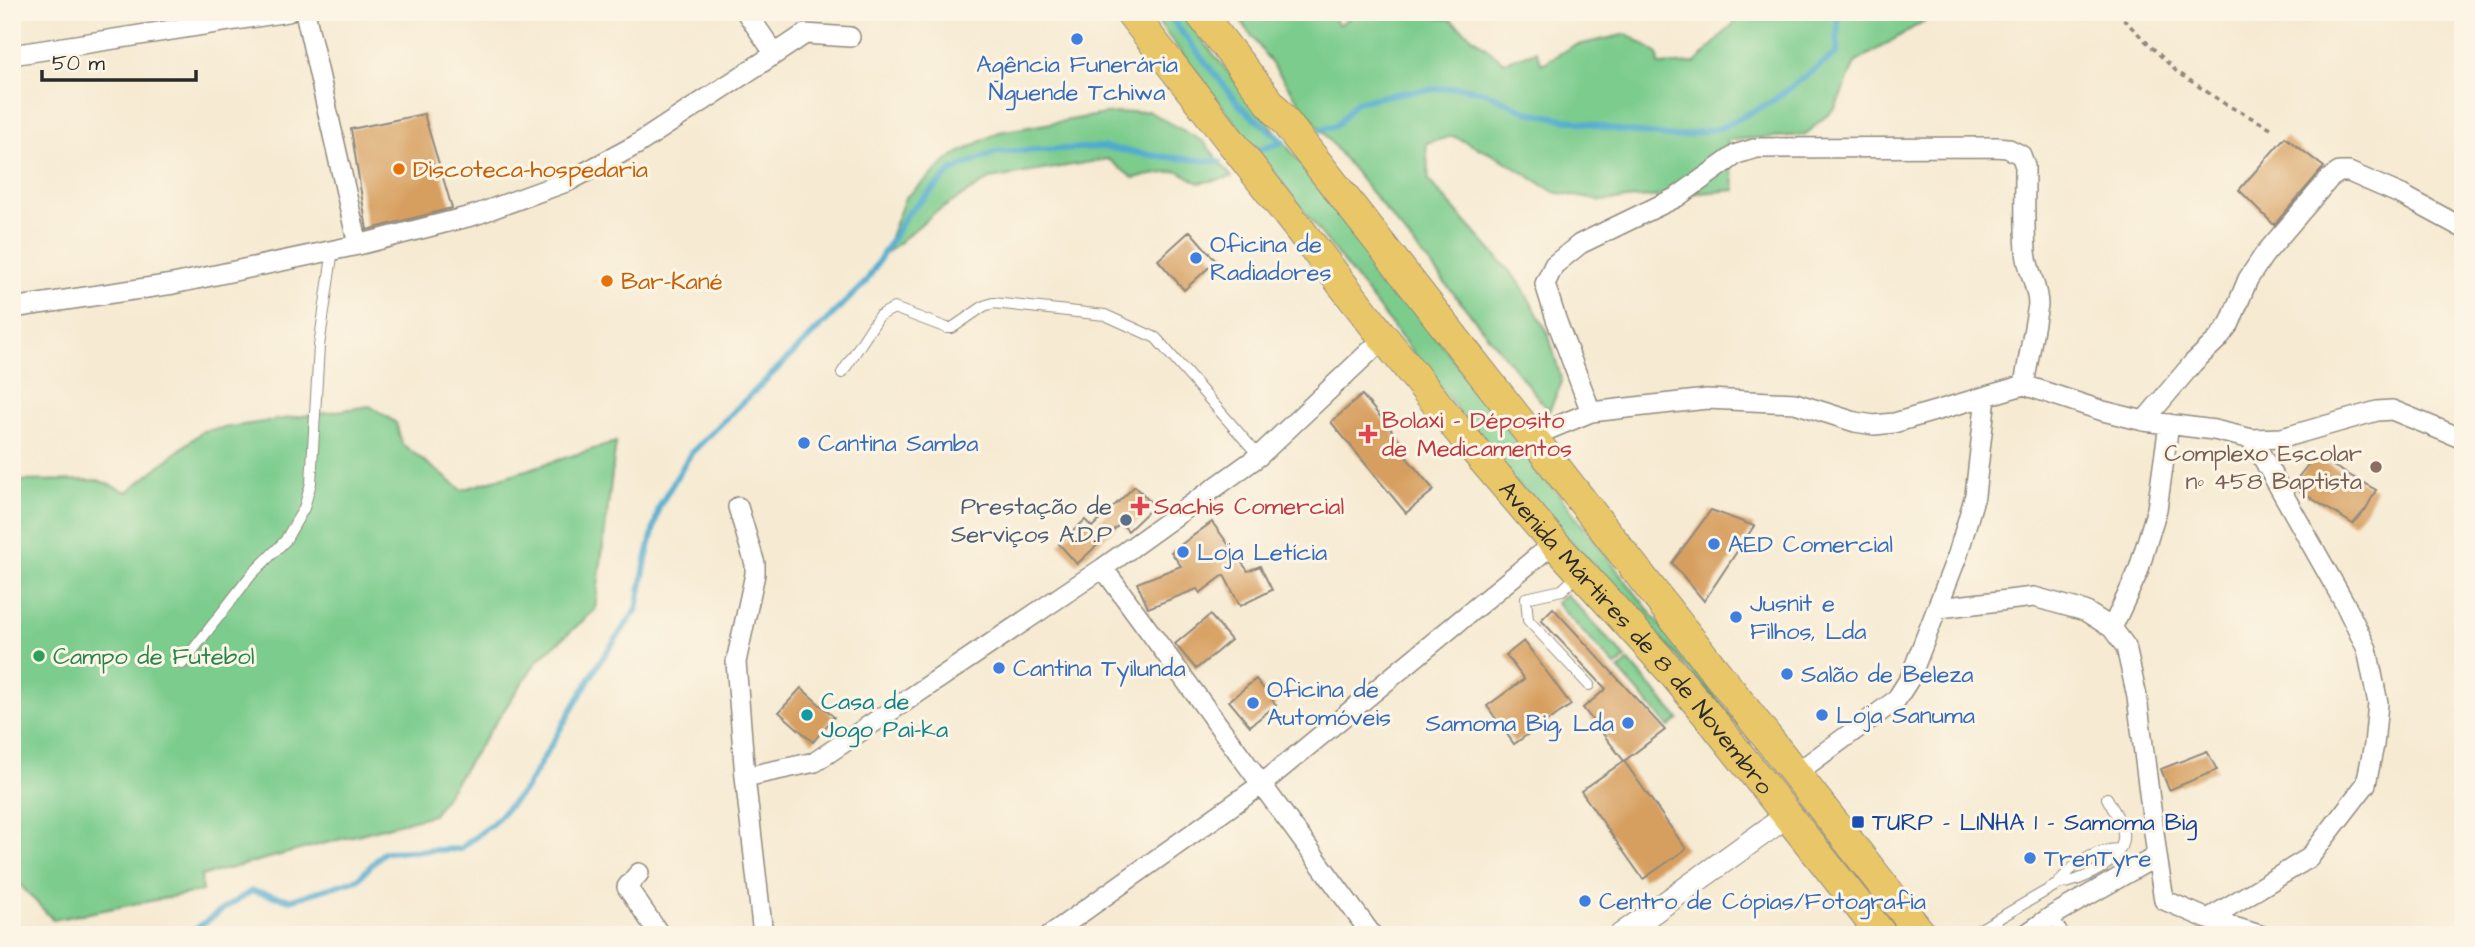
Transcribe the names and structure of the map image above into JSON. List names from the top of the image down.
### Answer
{
  "streets": {
    "main road": ["Avenida Mártires de 8 de Novembro"]
  },
  "places": {
    "other": [
      "Agência Funerária Nguende Tchiwa",
      "Discoteca-hospedaria",
      "Oficina de Radiadores",
      "Bar-Kané",
      "Cantina Samba",
      "Complexo Escolar nº 458 Baptista",
      "Prestação de Serviços A.D.P",
      "AED Comercial",
      "Loja Letícia",
      "Jusnit e Filhos, Lda",
      "Campo de Futebol",
      "Cantina Tyilunda",
      "Salão de Beleza",
      "Oficina de Automóveis",
      "Casa de Jogo Pai-ka",
      "Loja Sanuma",
      "Samoma Big, Lda",
      "TrenTyre",
      "Centro de Cópias/Fotografia"
    ],
    "health": ["Bolaxi - Déposito de Medicamentos", "Sachis Comercial"],
    "transit": ["TURP - LINHA 1 - Samoma Big"]
  },
  "scale_bar": "50 m"
}
